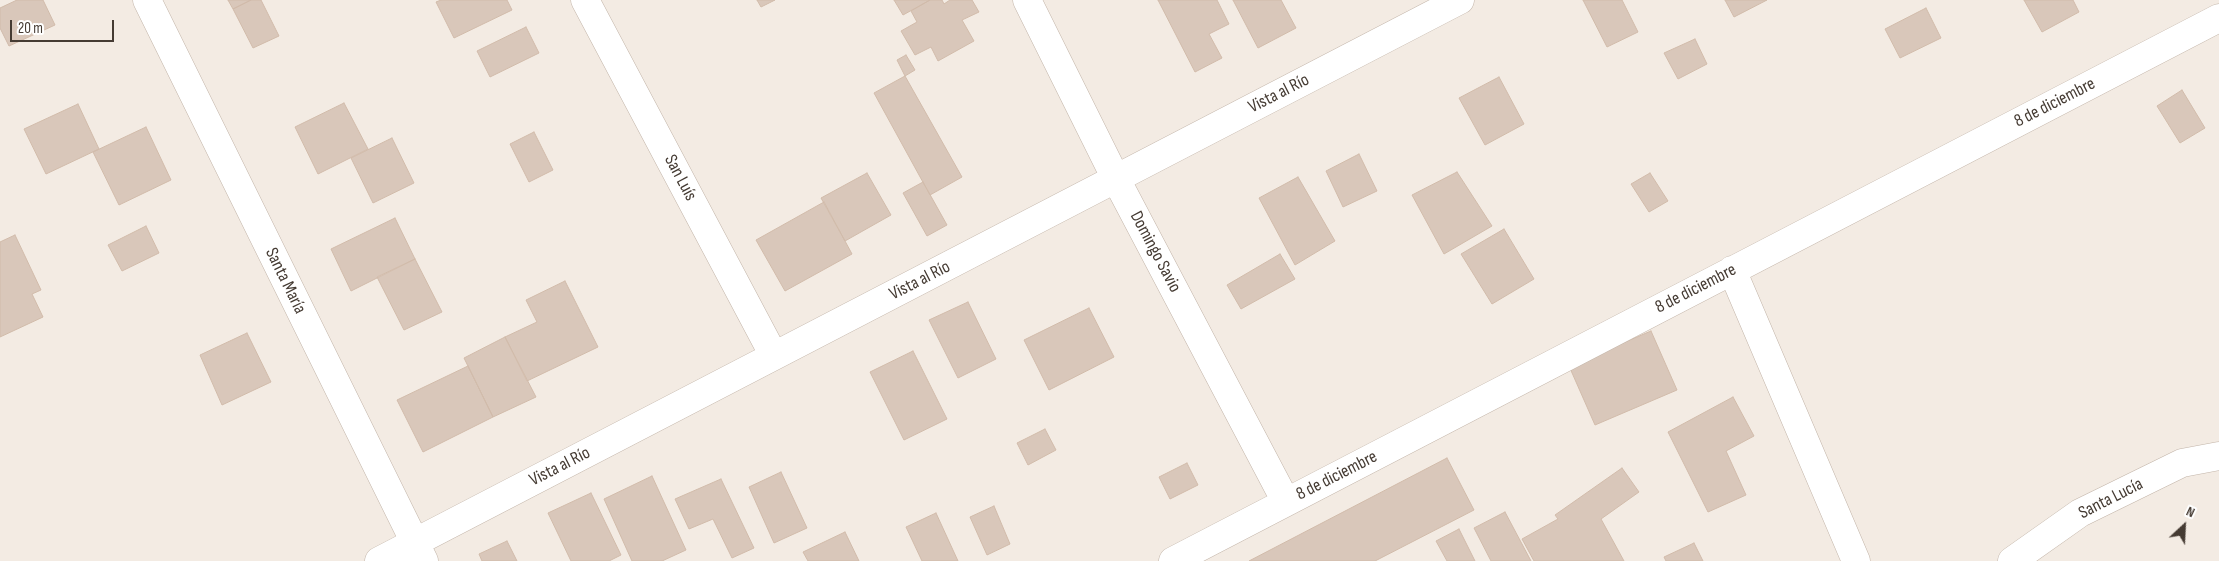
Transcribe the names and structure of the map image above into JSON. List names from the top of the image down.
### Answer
{
  "streets": {
    "street": [
      "Vista al Río",
      "8 de diciembre",
      "San Luís",
      "Domingo Savio",
      "Santa María",
      "Santa Lucía"
    ]
  },
  "crossings": [
    ["Vista al Río", "San Luís"],
    ["Vista al Río", "Domingo Savio"],
    ["Vista al Río", "Santa María"],
    ["8 de diciembre", "Domingo Savio"]
  ],
  "scale_bar": "20 m",
  "north": "top right"
}
